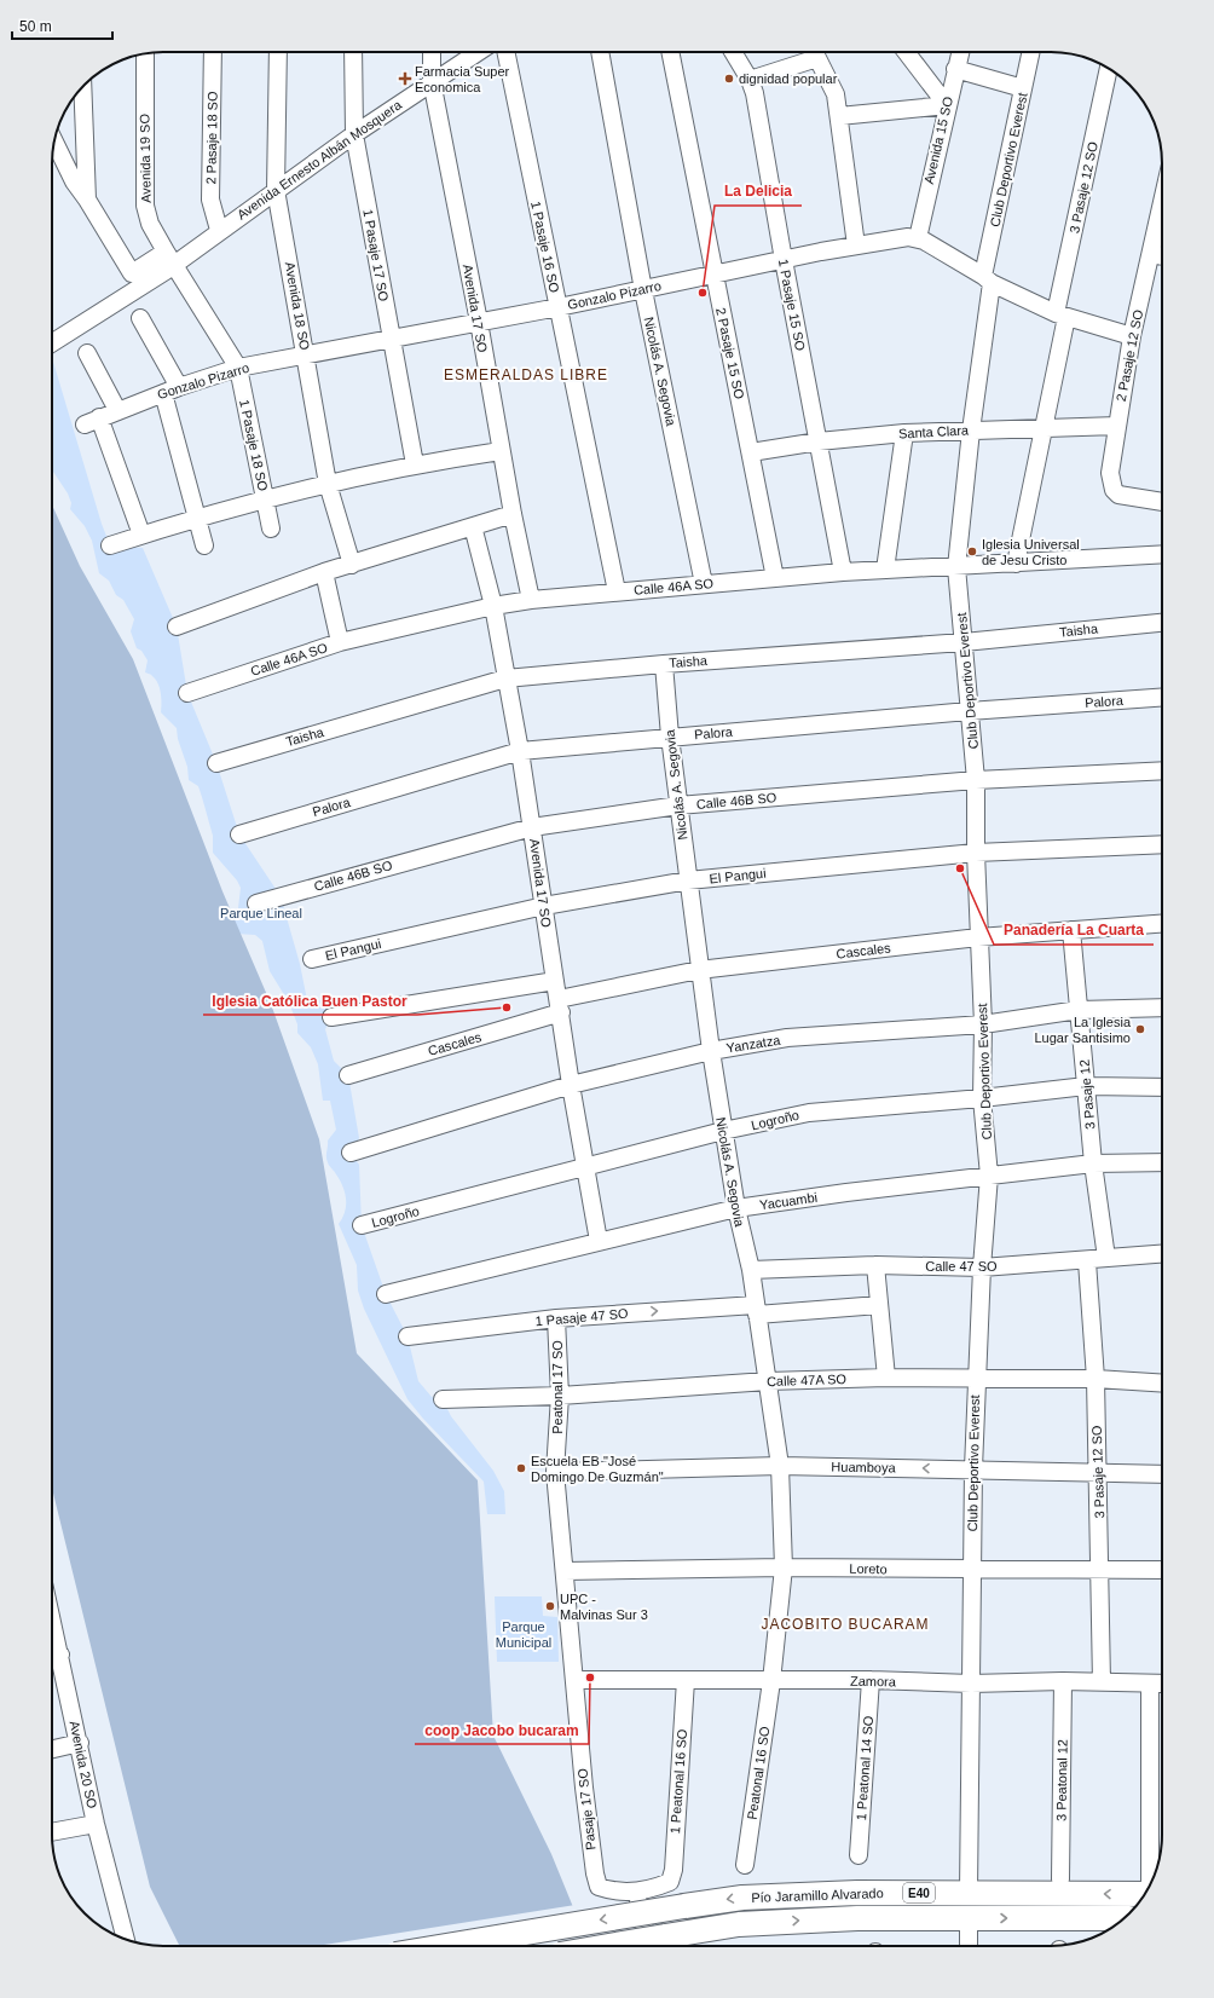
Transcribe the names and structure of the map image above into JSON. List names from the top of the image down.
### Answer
{
  "streets": {
    "highway": ["E40", "Pío Jaramillo Alvarado"],
    "street": [
      "2 Pasaje 18 SO",
      "Avenida 15 SO",
      "Avenida 19 SO",
      "Avenida Ernesto Albán Mosquera",
      "Club Deportivo Everest",
      "3 Pasaje 12 SO",
      "1 Pasaje 16 SO",
      "1 Pasaje 17 SO",
      "Gonzalo Pizarro",
      "1 Pasaje 15 SO",
      "Avenida 18 SO",
      "Avenida 17 SO",
      "2 Pasaje 15 SO",
      "2 Pasaje 12 SO",
      "Nicolás A. Segovia",
      "Santa Clara",
      "1 Pasaje 18 SO",
      "Calle 46A SO",
      "Taisha",
      "Palora",
      "Calle 46B SO",
      "El Pangui",
      "Cascales",
      "Yanzatza",
      "3 Pasaje 12",
      "Logroño",
      "Yacuambi",
      "Calle 47 SO",
      "1 Pasaje 47 SO",
      "Calle 47A SO",
      "Peatonal 17 SO",
      "Huamboya",
      "Loreto",
      "Zamora",
      "Avenida 20 SO",
      "1 Peatonal 14 SO",
      "Peatonal 16 SO",
      "3 Peatonal 12",
      "1 Peatonal 16 SO",
      "Pasaje 17 SO"
    ]
  },
  "crossings": [
    ["2 Pasaje 18 SO", "Avenida Ernesto Albán Mosquera"],
    ["Avenida 15 SO", "Gonzalo Pizarro"],
    ["Avenida 19 SO", "Avenida Ernesto Albán Mosquera"],
    ["Avenida 19 SO", "1 Pasaje 18 SO"],
    ["Avenida Ernesto Albán Mosquera", "1 Pasaje 17 SO"],
    ["Avenida Ernesto Albán Mosquera", "Avenida 18 SO"],
    ["Avenida Ernesto Albán Mosquera", "Avenida 17 SO"],
    ["Avenida Ernesto Albán Mosquera", "1 Pasaje 18 SO"],
    ["Club Deportivo Everest", "Santa Clara"],
    ["Club Deportivo Everest", "Calle 46A SO"],
    ["Club Deportivo Everest", "Taisha"],
    ["Club Deportivo Everest", "Palora"],
    ["Club Deportivo Everest", "Calle 46B SO"],
    ["Club Deportivo Everest", "El Pangui"],
    ["Club Deportivo Everest", "Cascales"],
    ["Club Deportivo Everest", "Yanzatza"],
    ["Club Deportivo Everest", "Logroño"],
    ["Club Deportivo Everest", "Yacuambi"],
    ["Club Deportivo Everest", "Calle 47 SO"],
    ["Club Deportivo Everest", "Calle 47A SO"],
    ["Club Deportivo Everest", "Huamboya"],
    ["Club Deportivo Everest", "Loreto"],
    ["Club Deportivo Everest", "Zamora"],
    ["Club Deportivo Everest", "Pío Jaramillo Alvarado"],
    ["3 Pasaje 12 SO", "Santa Clara"],
    ["3 Pasaje 12 SO", "Calle 46A SO"],
    ["3 Pasaje 12 SO", "Calle 47 SO"],
    ["3 Pasaje 12 SO", "Calle 47A SO"],
    ["3 Pasaje 12 SO", "Huamboya"],
    ["3 Pasaje 12 SO", "Loreto"],
    ["3 Pasaje 12 SO", "Zamora"],
    ["1 Pasaje 16 SO", "Gonzalo Pizarro"],
    ["1 Pasaje 16 SO", "Calle 46A SO"],
    ["1 Pasaje 17 SO", "Gonzalo Pizarro"],
    ["Gonzalo Pizarro", "1 Pasaje 15 SO"],
    ["Gonzalo Pizarro", "Avenida 18 SO"],
    ["Gonzalo Pizarro", "Avenida 17 SO"],
    ["Gonzalo Pizarro", "2 Pasaje 15 SO"],
    ["Gonzalo Pizarro", "Nicolás A. Segovia"],
    ["Gonzalo Pizarro", "1 Pasaje 18 SO"],
    ["1 Pasaje 15 SO", "Santa Clara"],
    ["1 Pasaje 15 SO", "Calle 46A SO"],
    ["Avenida 17 SO", "Calle 46A SO"],
    ["Avenida 17 SO", "Taisha"],
    ["Avenida 17 SO", "Palora"],
    ["Avenida 17 SO", "Calle 46B SO"],
    ["Avenida 17 SO", "El Pangui"],
    ["Avenida 17 SO", "Cascales"],
    ["Avenida 17 SO", "Yanzatza"],
    ["Avenida 17 SO", "Logroño"],
    ["Avenida 17 SO", "Yacuambi"],
    ["2 Pasaje 15 SO", "Santa Clara"],
    ["2 Pasaje 15 SO", "Calle 46A SO"],
    ["2 Pasaje 12 SO", "Santa Clara"],
    ["Nicolás A. Segovia", "Calle 46A SO"],
    ["Nicolás A. Segovia", "Taisha"],
    ["Nicolás A. Segovia", "Palora"],
    ["Nicolás A. Segovia", "Calle 46B SO"],
    ["Nicolás A. Segovia", "El Pangui"],
    ["Nicolás A. Segovia", "Cascales"],
    ["Nicolás A. Segovia", "Yanzatza"],
    ["Nicolás A. Segovia", "Logroño"],
    ["Nicolás A. Segovia", "Yacuambi"],
    ["Nicolás A. Segovia", "Calle 47 SO"],
    ["Nicolás A. Segovia", "1 Pasaje 47 SO"],
    ["Nicolás A. Segovia", "Calle 47A SO"],
    ["Nicolás A. Segovia", "Huamboya"],
    ["Nicolás A. Segovia", "Loreto"],
    ["Nicolás A. Segovia", "Zamora"],
    ["Nicolás A. Segovia", "Peatonal 16 SO"],
    ["Cascales", "3 Pasaje 12"],
    ["Yanzatza", "3 Pasaje 12"],
    ["3 Pasaje 12", "Logroño"],
    ["3 Pasaje 12", "Yacuambi"],
    ["3 Pasaje 12", "Calle 47 SO"],
    ["1 Pasaje 47 SO", "Peatonal 17 SO"],
    ["Calle 47A SO", "Peatonal 17 SO"],
    ["Peatonal 17 SO", "Huamboya"],
    ["Peatonal 17 SO", "Loreto"],
    ["Peatonal 17 SO", "Pasaje 17 SO"],
    ["Loreto", "Pasaje 17 SO"],
    ["Zamora", "1 Peatonal 14 SO"],
    ["Zamora", "Peatonal 16 SO"],
    ["Zamora", "3 Peatonal 12"],
    ["Zamora", "1 Peatonal 16 SO"],
    ["Zamora", "Pasaje 17 SO"],
    ["1 Peatonal 16 SO", "Pasaje 17 SO"]
  ],
  "one_way": ["1 Pasaje 47 SO"],
  "districts": ["ESMERALDAS LIBRE", "JACOBITO BUCARAM"],
  "parks": ["Parque Lineal", "Parque Municipal"],
  "places": {
    "health": ["Farmacia Super Economica"],
    "other": [
      "dignidad popular",
      "La Delicia",
      "Iglesia Universal de Jesu Cristo",
      "Panadería La Cuarta",
      "Iglesia Católica Buen Pastor",
      "La Iglesia Lugar Santisimo",
      "Escuela EB \"José Domingo De Guzmán\"",
      "UPC - Malvinas Sur 3",
      "coop Jacobo bucaram"
    ]
  },
  "scale_bar": "50 m"
}
